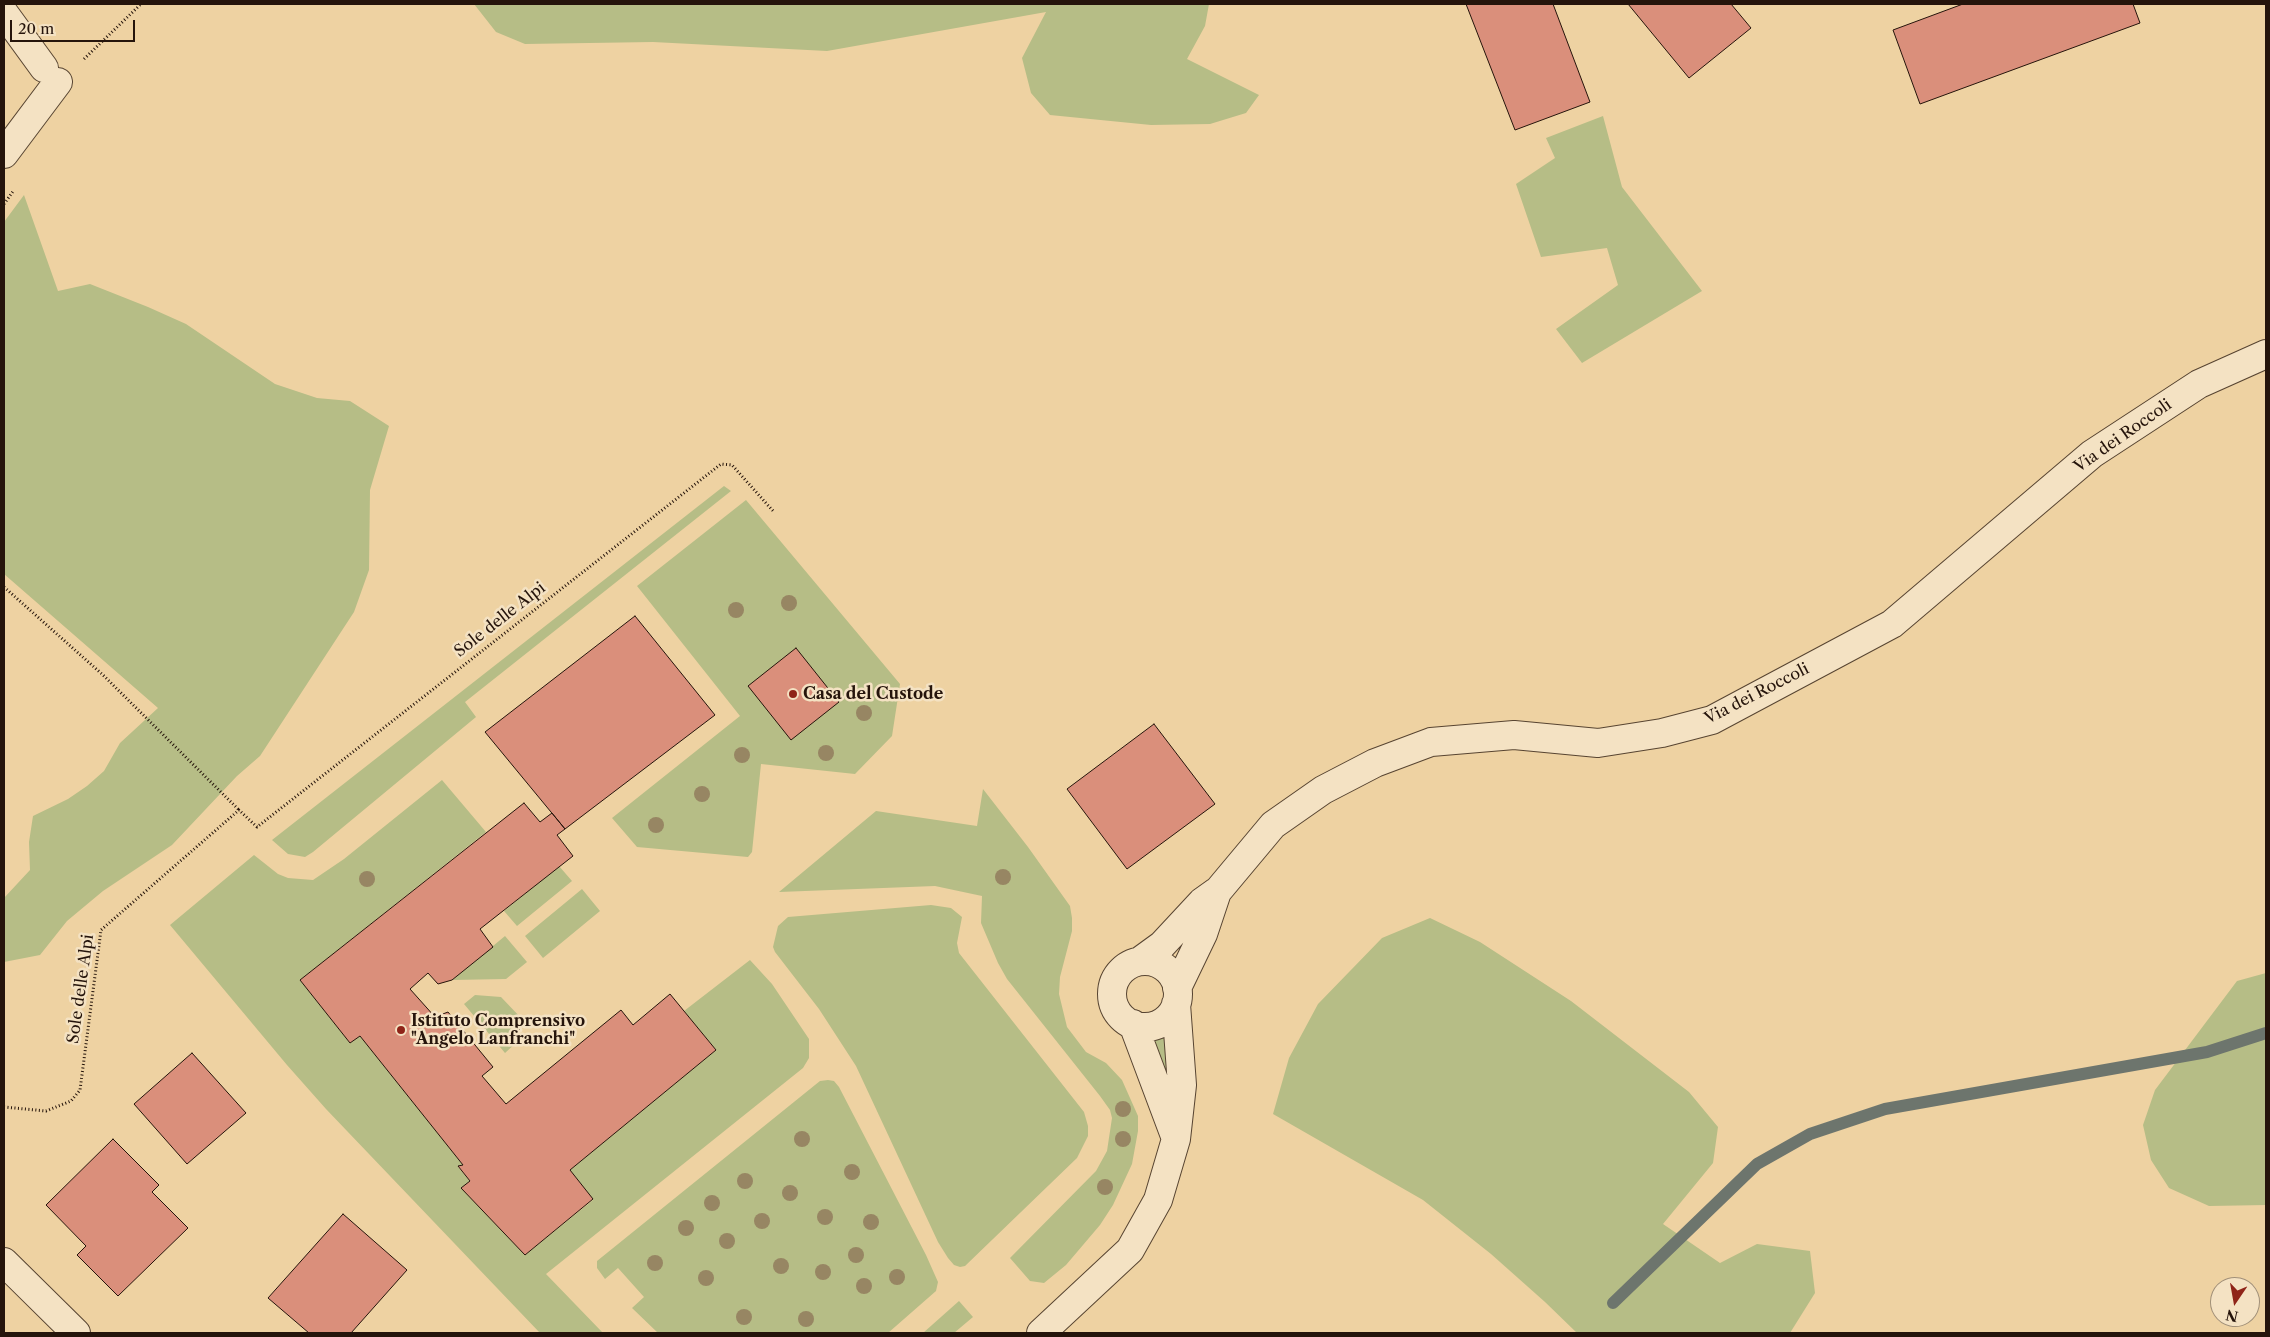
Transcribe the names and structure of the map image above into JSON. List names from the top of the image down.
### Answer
{
  "streets": {
    "street": ["Via dei Roccoli"],
    "path": ["Sole delle Alpi"]
  },
  "places": ["Casa del Custode", "Istituto Comprensivo \"Angelo Lanfranchi\""],
  "scale_bar": "20 m",
  "north": "bottom"
}
